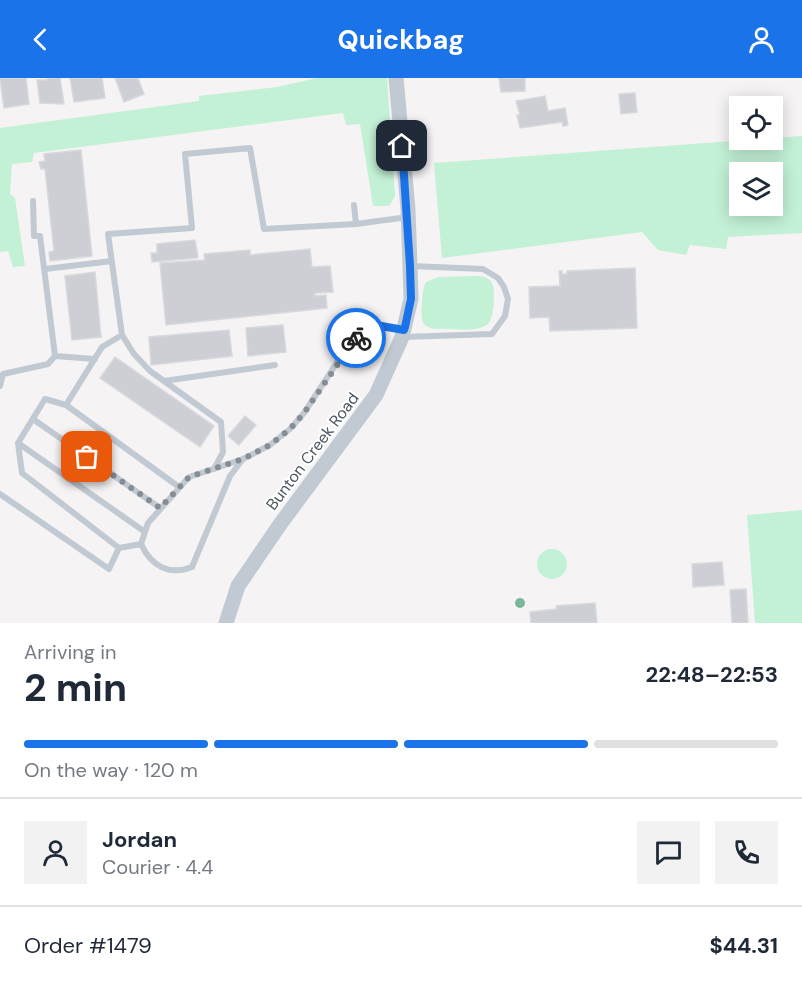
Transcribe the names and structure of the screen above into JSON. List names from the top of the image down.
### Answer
{
  "streets": {
    "street": ["Bunton Creek Road"]
  },
  "page": {
    "header": "Quickbag",
    "heading": ["2 min", "Arriving in", "22:48–22:53"],
    "panel": [
      "Jordan",
      "Courier · 4.4",
      "Order #1479",
      "$44.31"
    ],
    "bar": "On the way · 120 m"
  }
}
